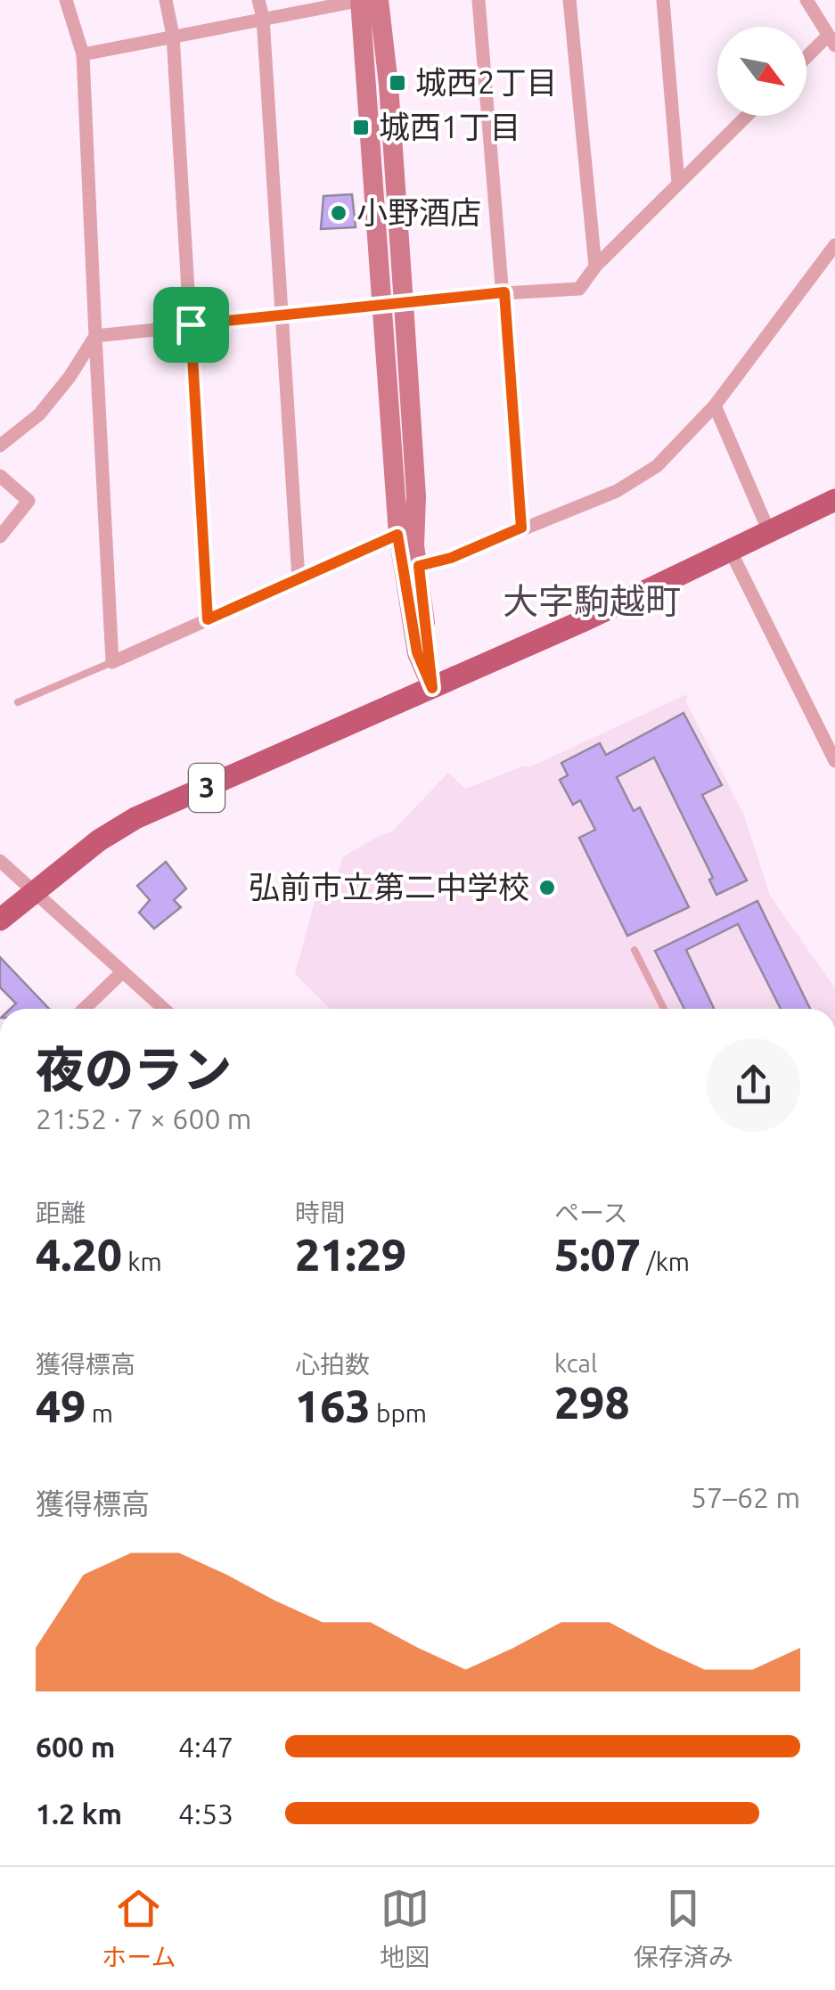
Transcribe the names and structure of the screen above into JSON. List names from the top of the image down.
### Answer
{
  "streets": {
    "main road": ["3"]
  },
  "districts": ["大字駒越町"],
  "places": {
    "transit": ["城西2丁目", "城西1丁目"],
    "other": ["小野酒店", "弘前市立第二中学校"]
  },
  "north": "bottom right",
  "page": {
    "heading": ["夜のラン", "21:52 · 7 × 600 m"],
    "stats": [
      ["距離", "4.20 km"],
      ["時間", "21:29"],
      ["ペース", "5:07 /km"],
      ["獲得標高", "49 m"],
      ["心拍数", "163 bpm"],
      ["kcal", "298"]
    ],
    "chart": ["獲得標高", "57–62 m"],
    "list": [
      {
        "name": "600 m",
        "note": "4:47"
      },
      {
        "name": "1.2 km",
        "note": "4:53"
      }
    ],
    "tabs": ["ホーム", "地図", "保存済み"]
  }
}
